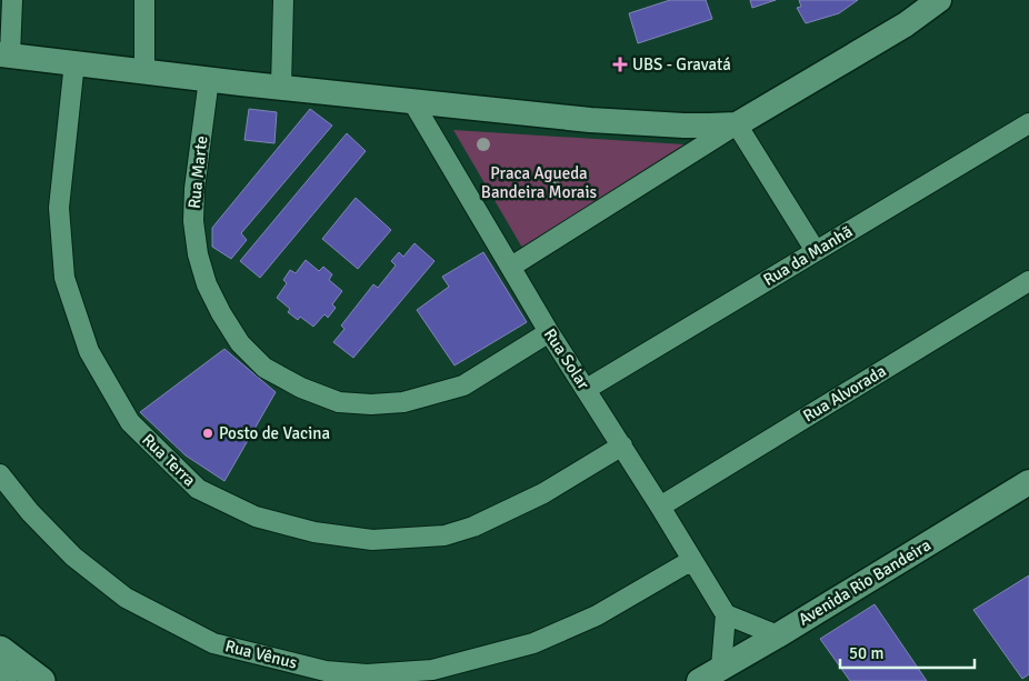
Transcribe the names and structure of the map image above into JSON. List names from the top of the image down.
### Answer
{
  "streets": {
    "street": [
      "Rua Marte",
      "Rua da Manhã",
      "Rua Solar",
      "Rua Alvorada",
      "Rua Terra",
      "Avenida Rio Bandeira",
      "Rua Vênus"
    ]
  },
  "crossings": [
    ["Rua Marte", "Rua Solar"],
    ["Rua da Manhã", "Rua Solar"],
    ["Rua Solar", "Rua Alvorada"],
    ["Rua Solar", "Rua Terra"],
    ["Rua Solar", "Rua Vênus"]
  ],
  "parks": ["Praca Agueda Bandeira Morais"],
  "places": {
    "health": ["UBS - Gravatá"],
    "other": ["Posto de Vacina"]
  },
  "scale_bar": "50 m"
}
